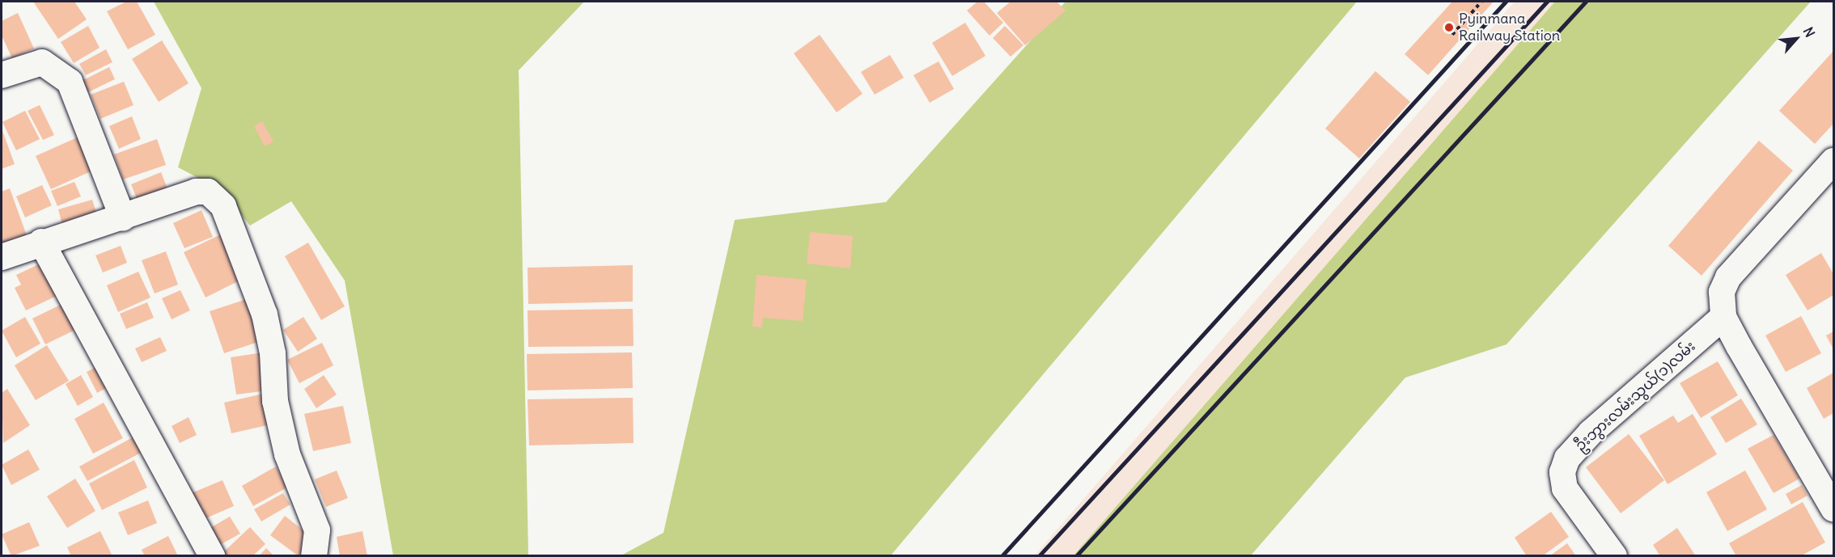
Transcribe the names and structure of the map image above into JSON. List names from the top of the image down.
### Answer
{
  "streets": {
    "street": ["ဦးဘွားလမ်းသွယ်(၁)လမ်း"]
  },
  "places": ["Pyinmana Railway Station"],
  "north": "top right"
}
